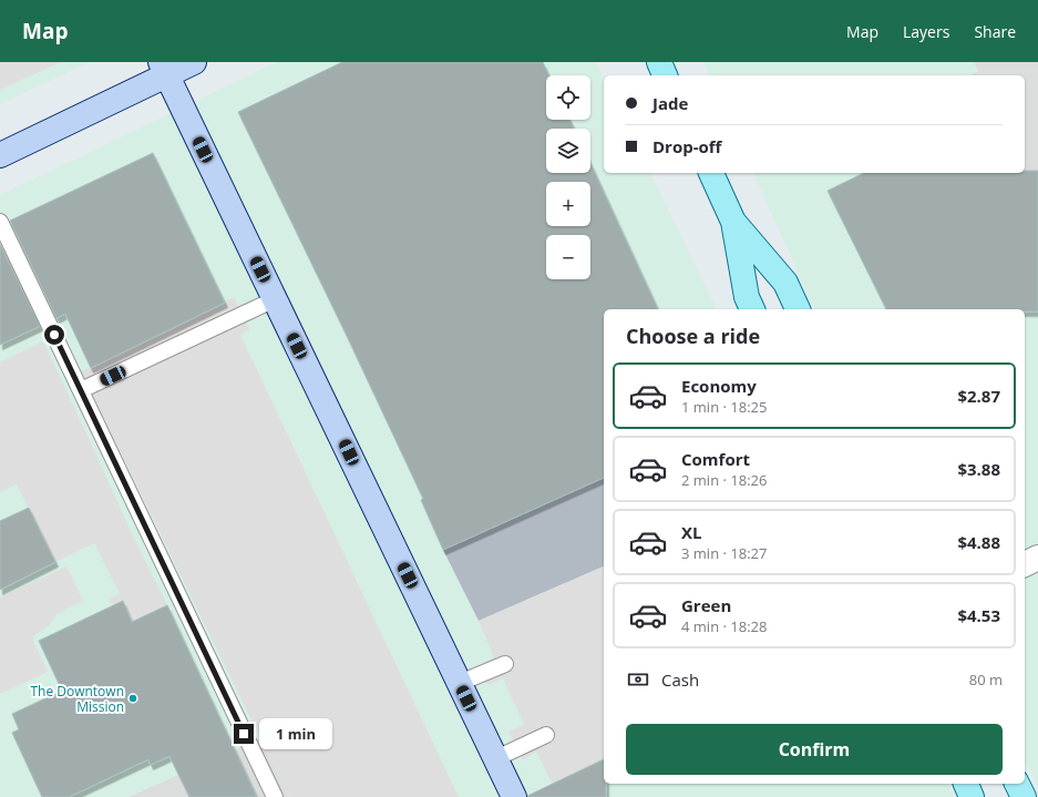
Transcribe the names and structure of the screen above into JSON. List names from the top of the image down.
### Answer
{
  "places": ["The Downtown Mission"],
  "page": {
    "header": "Map",
    "nav": ["Map", "Layers", "Share"],
    "map_buttons": ["+", "−"],
    "banner": ["Jade", "Drop-off"],
    "heading": "Choose a ride",
    "list": [
      {
        "name": "Economy",
        "note": "1 min · 18:25",
        "value": "$2.87"
      },
      {
        "name": "Comfort",
        "note": "2 min · 18:26",
        "value": "$3.88"
      },
      {
        "name": "XL",
        "note": "3 min · 18:27",
        "value": "$4.88"
      },
      {
        "name": "Green",
        "note": "4 min · 18:28",
        "value": "$4.53"
      }
    ],
    "pay": ["Cash", "80 m"],
    "buttons": "Confirm",
    "bubble": "1 min"
  }
}
